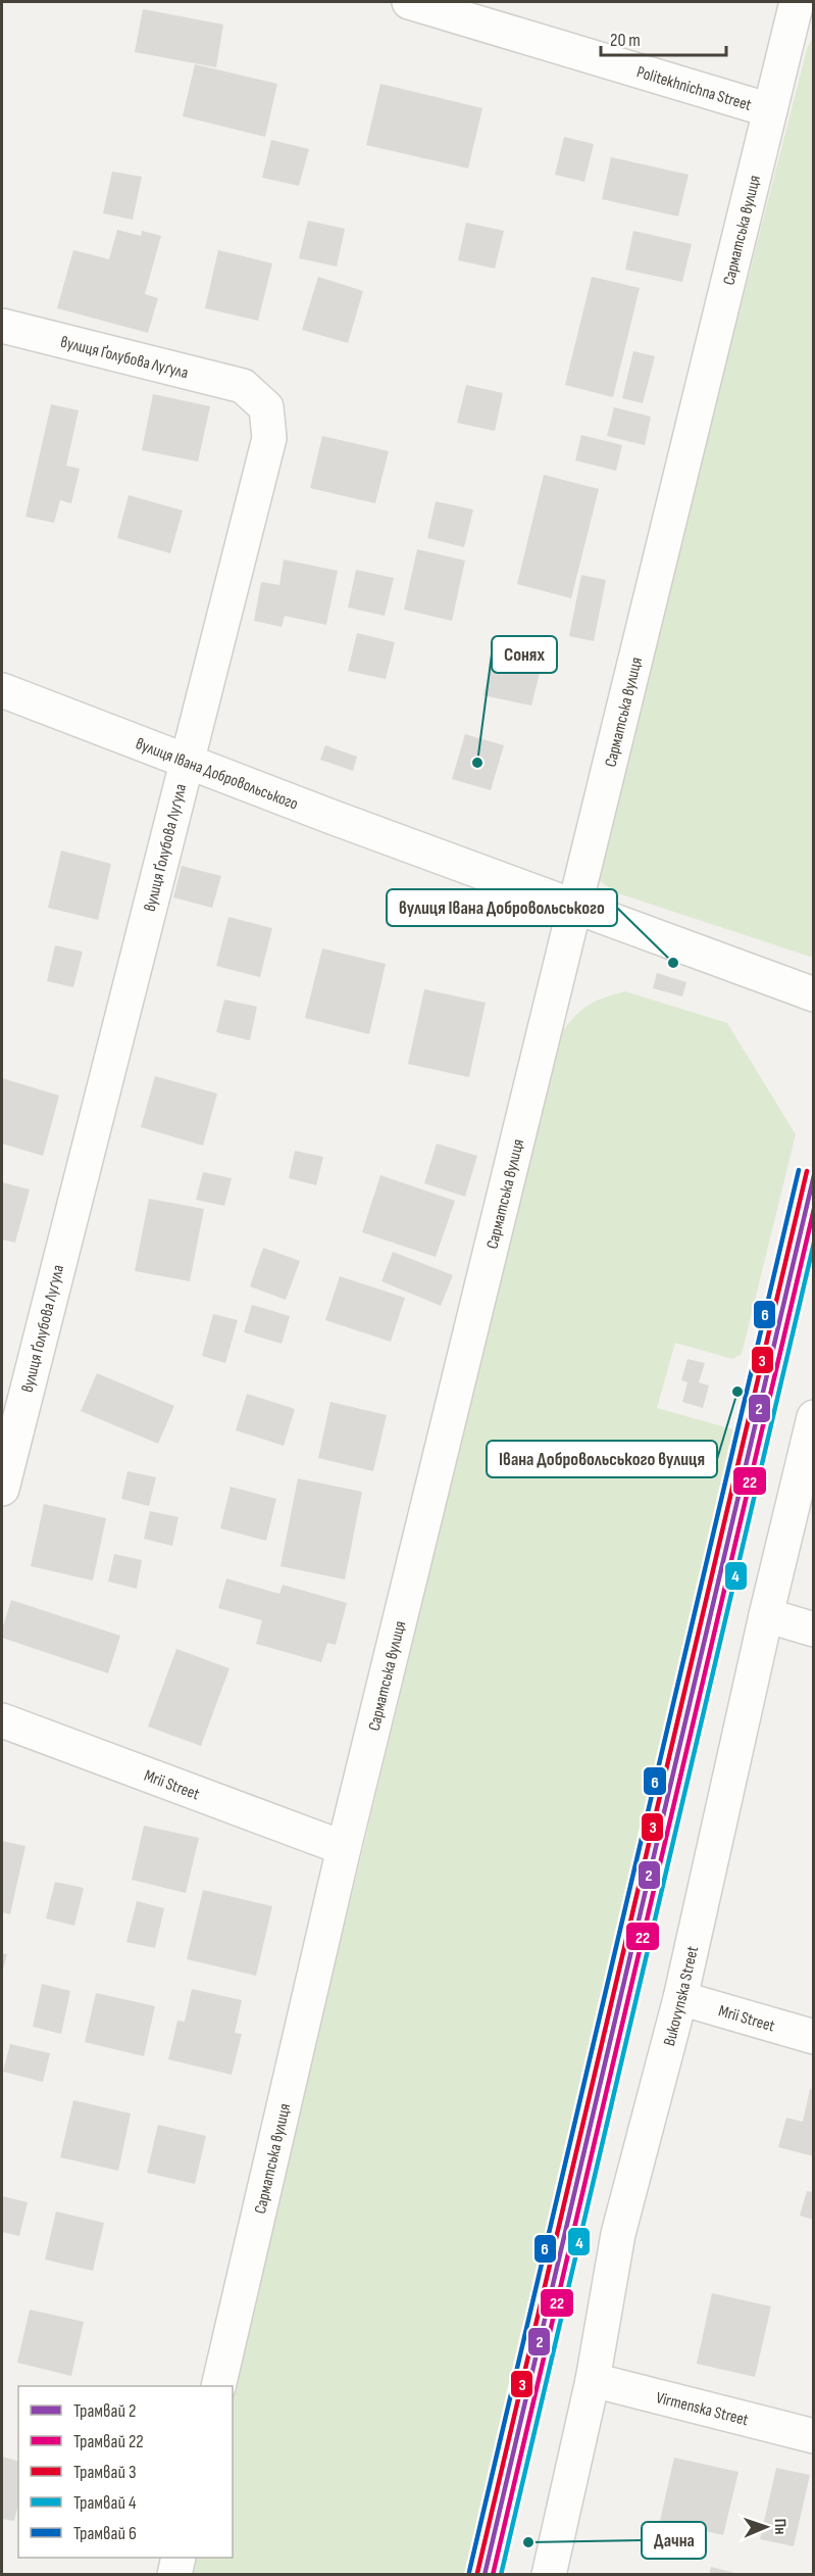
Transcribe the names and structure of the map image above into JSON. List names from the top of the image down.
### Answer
{
  "streets": {
    "street": [
      "Politekhnichna Street",
      "Сарматська вулиця",
      "вулиця Ґолубова Луґула",
      "вулиця Івана Добровольського",
      "Mrii Street",
      "Bukovynska Street",
      "Virmenska Street"
    ]
  },
  "crossings": [
    ["Politekhnichna Street", "Сарматська вулиця"],
    ["Сарматська вулиця", "вулиця Івана Добровольського"],
    ["Сарматська вулиця", "Mrii Street"],
    ["вулиця Ґолубова Луґула", "вулиця Івана Добровольського"],
    ["Mrii Street", "Bukovynska Street"],
    ["Bukovynska Street", "Virmenska Street"]
  ],
  "places": [
    "Сонях",
    "вулиця Івана Добровольського",
    "Івана Добровольського вулиця",
    "Дачна"
  ],
  "lines": [
    "tram line 6",
    "tram line 3",
    "tram line 2",
    "tram line 22",
    "tram line 4"
  ],
  "legend": [
    "Трамвай 2",
    "Трамвай 22",
    "Трамвай 3",
    "Трамвай 4",
    "Трамвай 6"
  ],
  "scale_bar": "20 m",
  "north": "right"
}
